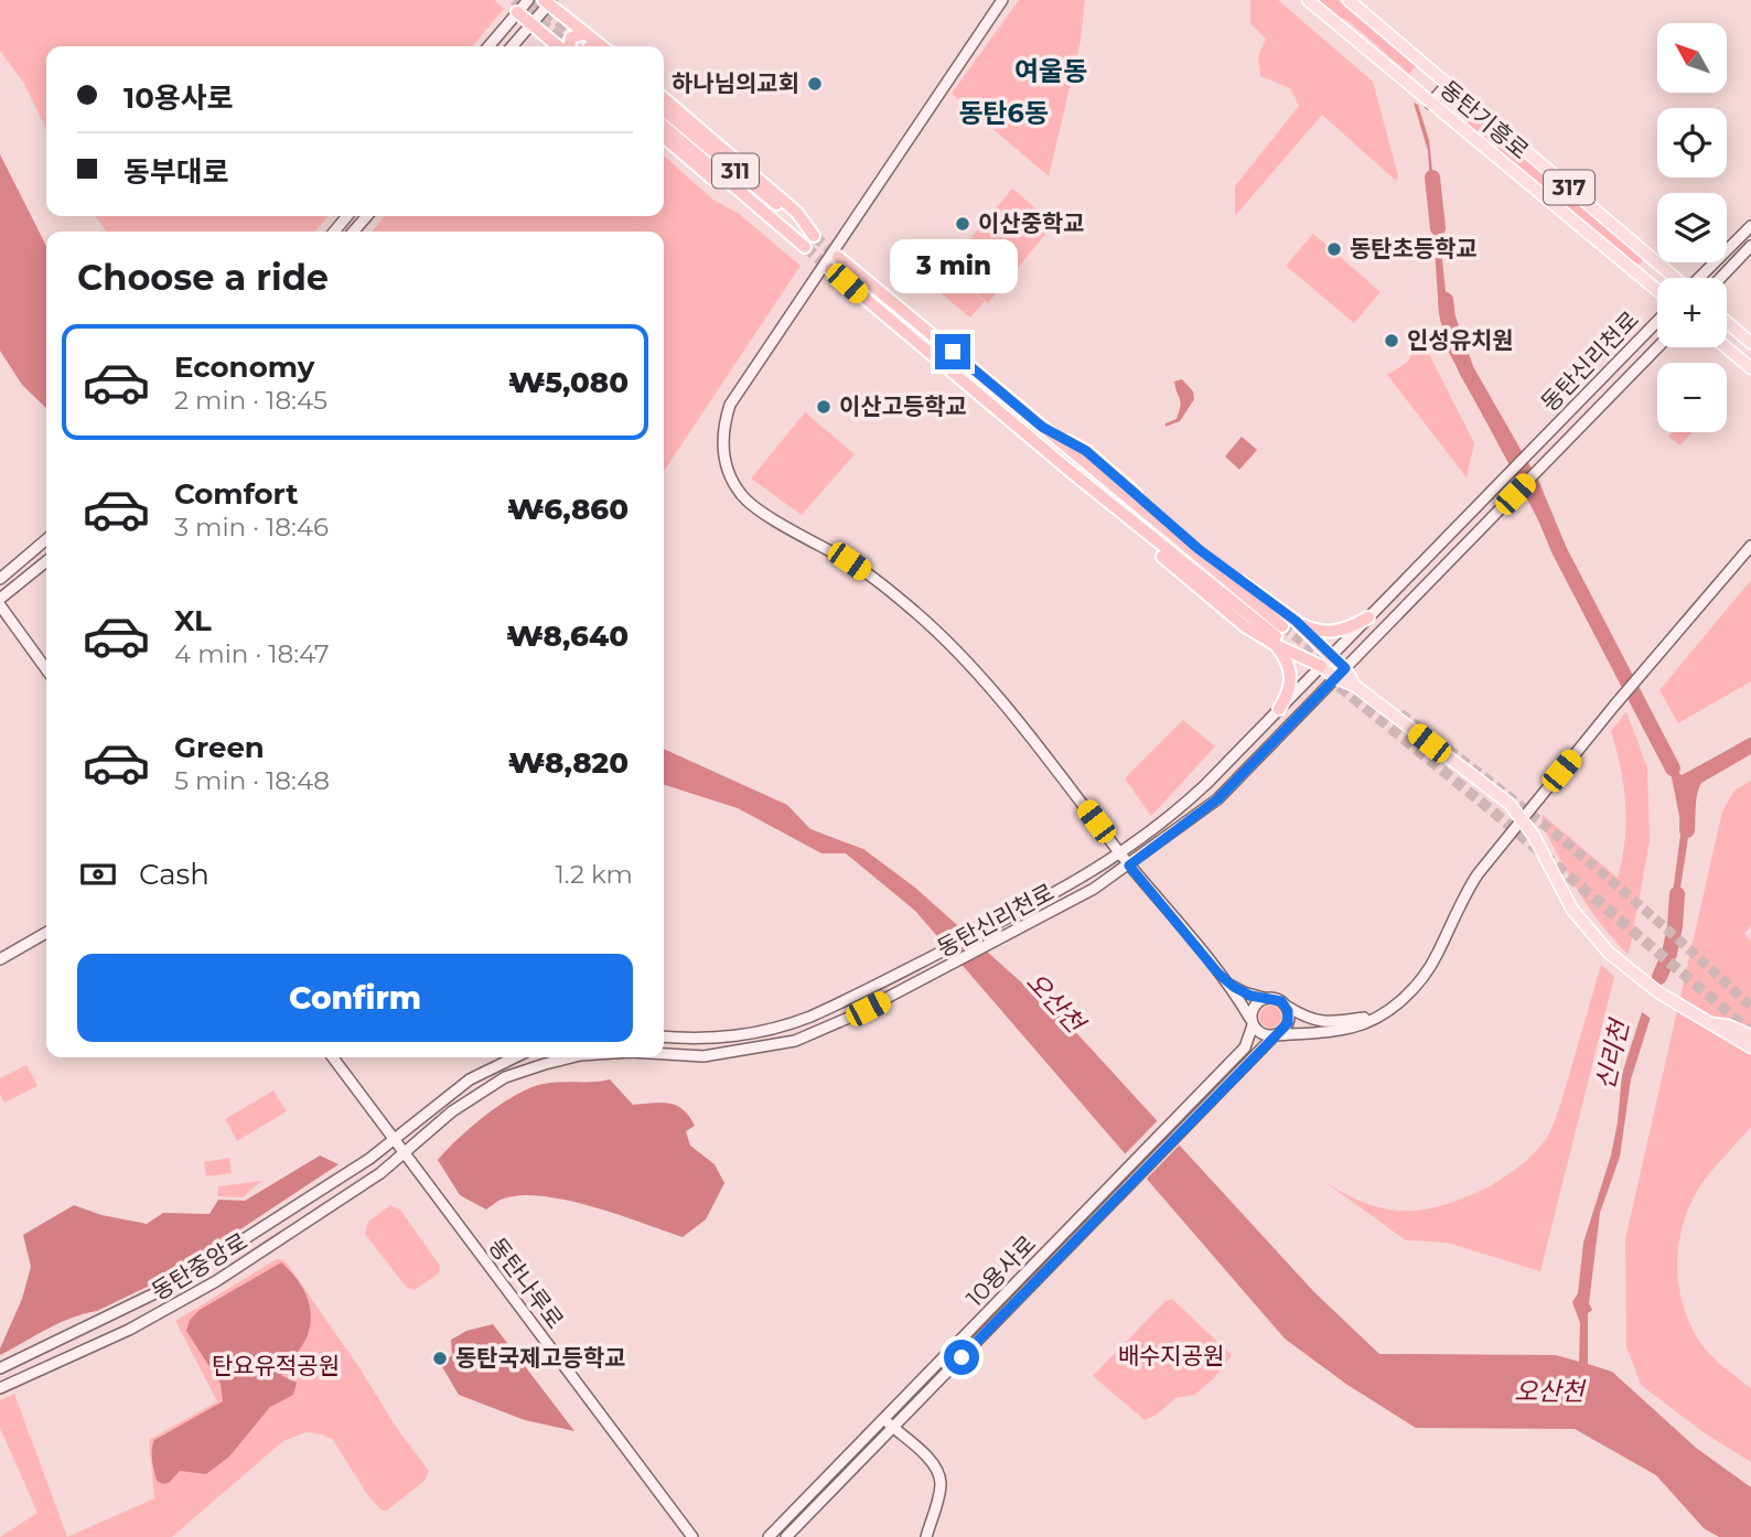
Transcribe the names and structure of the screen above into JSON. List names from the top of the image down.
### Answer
{
  "streets": {
    "highway": ["311"],
    "main road": ["동탄기흥로", "317"],
    "street": [
      "동탄신리천로",
      "동탄중앙로",
      "10용사로",
      "동탄나루로"
    ]
  },
  "crossings": [
    ["동탄신리천로", "동탄중앙로"],
    ["동탄신리천로", "동탄나루로"],
    ["동탄중앙로", "동탄나루로"]
  ],
  "districts": ["여울동", "동탄6동"],
  "water": ["오산천", "신리천"],
  "parks": ["배수지공원", "탄요유적공원"],
  "places": [
    "하나님의교회",
    "이산중학교",
    "동탄초등학교",
    "인성유치원",
    "이산고등학교",
    "동탄국제고등학교"
  ],
  "north": "top left",
  "page": {
    "map_buttons": ["+", "−"],
    "banner": ["10용사로", "동부대로"],
    "heading": "Choose a ride",
    "bubble": "3 min",
    "list": [
      {
        "name": "Economy",
        "note": "2 min · 18:45",
        "value": "₩5,080"
      },
      {
        "name": "Comfort",
        "note": "3 min · 18:46",
        "value": "₩6,860"
      },
      {
        "name": "XL",
        "note": "4 min · 18:47",
        "value": "₩8,640"
      },
      {
        "name": "Green",
        "note": "5 min · 18:48",
        "value": "₩8,820"
      }
    ],
    "pay": ["Cash", "1.2 km"],
    "buttons": "Confirm"
  }
}
